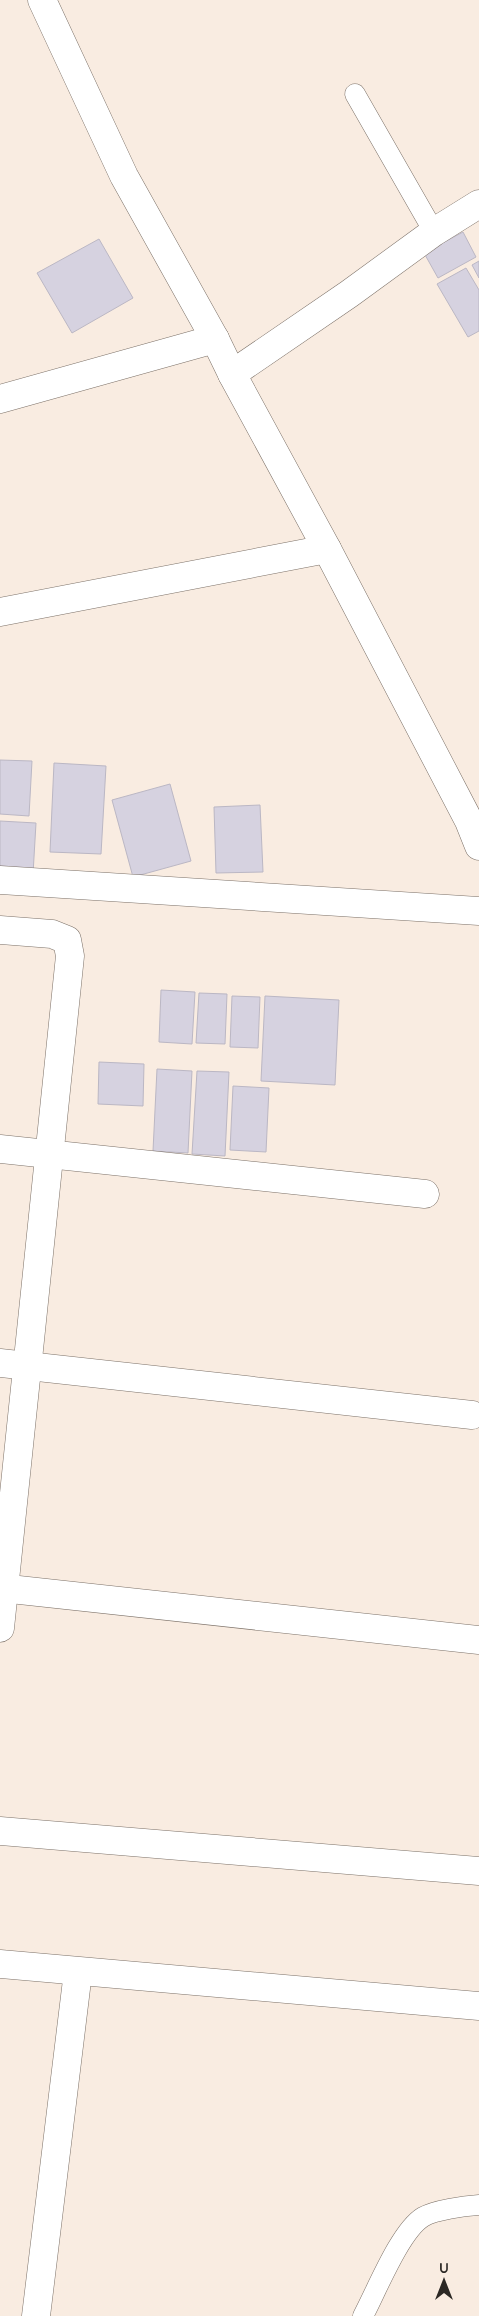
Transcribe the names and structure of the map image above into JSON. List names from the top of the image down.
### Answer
{
  "north": "top"
}
